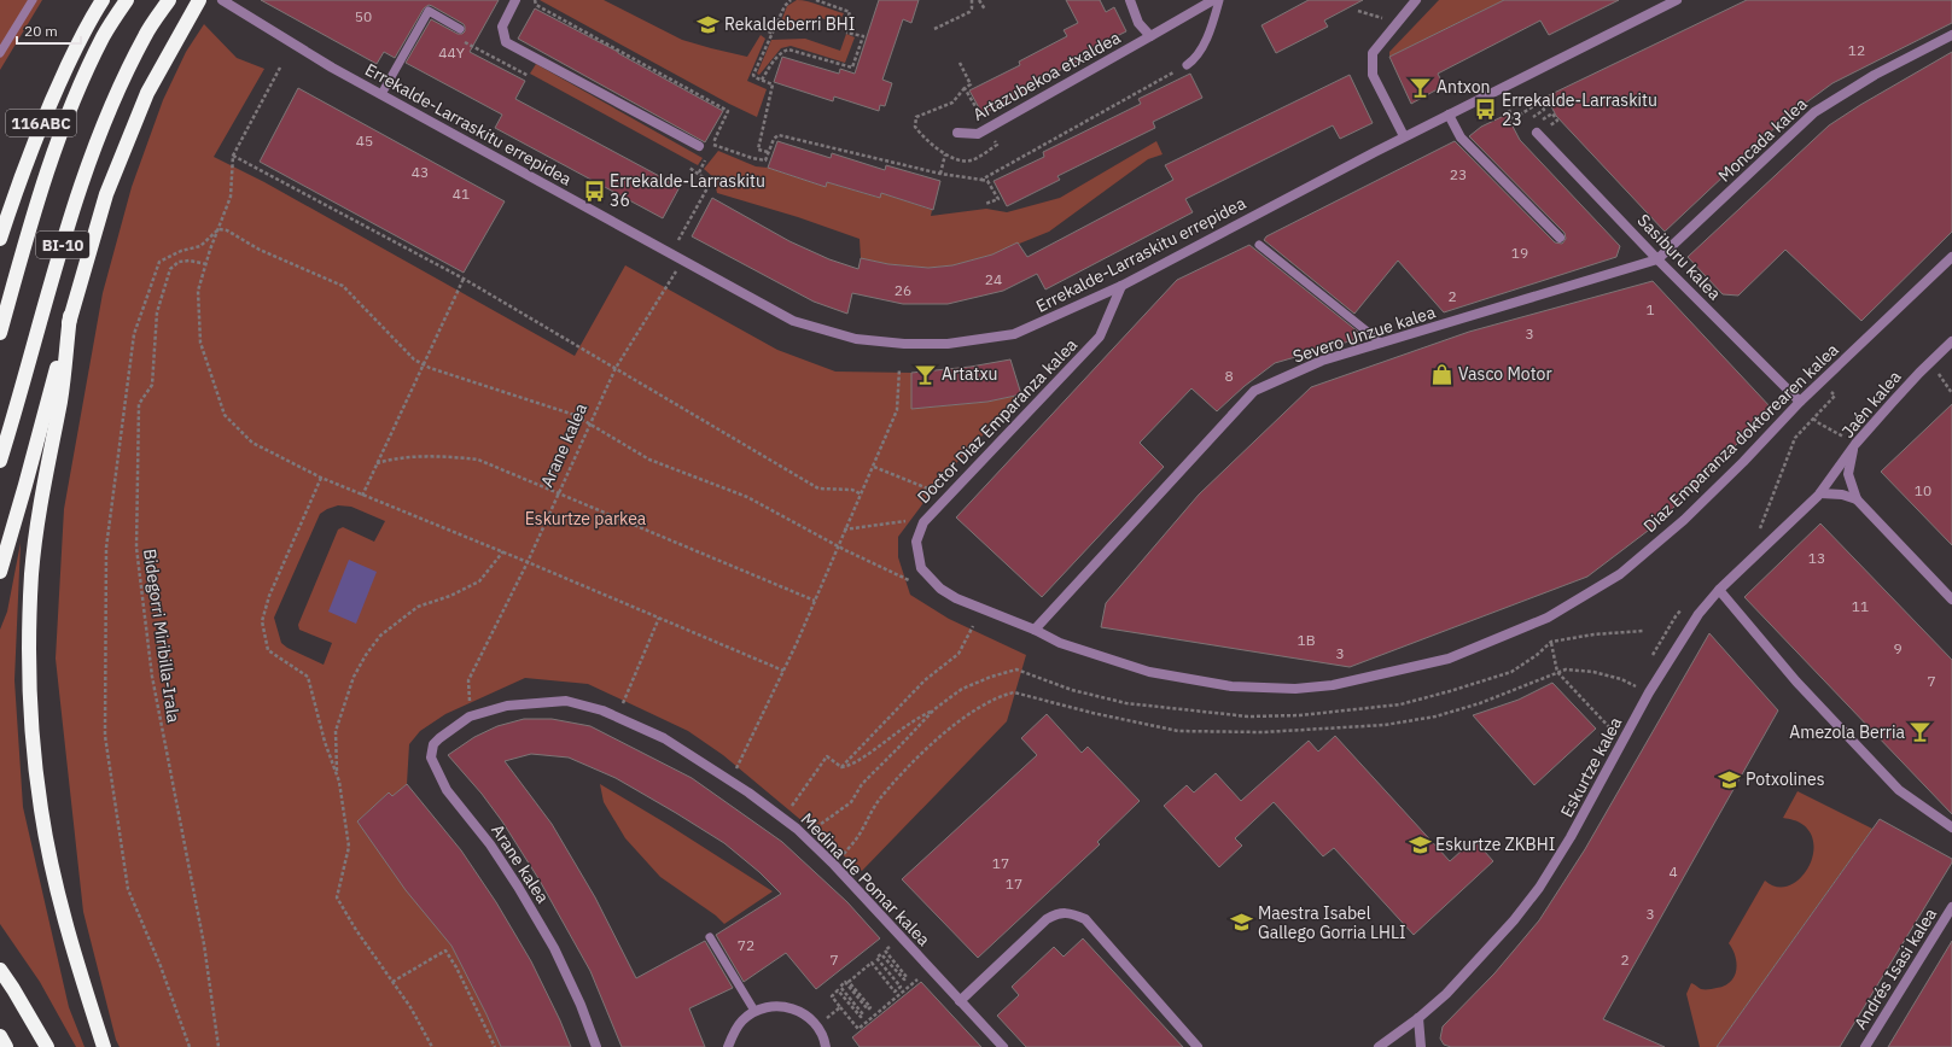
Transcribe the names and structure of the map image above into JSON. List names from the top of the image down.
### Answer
{
  "streets": {
    "highway": ["116ABC", "BI-10"],
    "street": [
      "Artazubekoa etxaldea",
      "Errekalde-Larraskitu errepidea",
      "Moncada kalea",
      "Sasiburu kalea",
      "Severo Unzue kalea",
      "Jaén kalea",
      "Doctor Diaz Emparanza kalea",
      "Diaz Emparanza doktorearen kalea",
      "Arane kalea",
      "Eskurtze kalea",
      "Medina de Pomar kalea",
      "Andrés Isasi kalea"
    ],
    "path": ["Bidegorri Miribilla-Irala"]
  },
  "crossings": [
    ["Errekalde-Larraskitu errepidea", "Doctor Diaz Emparanza kalea"],
    ["Errekalde-Larraskitu errepidea", "Arane kalea"],
    ["Moncada kalea", "Sasiburu kalea"],
    ["Moncada kalea", "Severo Unzue kalea"],
    ["Sasiburu kalea", "Severo Unzue kalea"],
    ["Sasiburu kalea", "Diaz Emparanza doktorearen kalea"],
    ["Severo Unzue kalea", "Doctor Diaz Emparanza kalea"],
    ["Severo Unzue kalea", "Diaz Emparanza doktorearen kalea"],
    ["Jaén kalea", "Eskurtze kalea"],
    ["Doctor Diaz Emparanza kalea", "Diaz Emparanza doktorearen kalea"],
    ["Arane kalea", "Medina de Pomar kalea"]
  ],
  "parks": ["Eskurtze parkea"],
  "places": {
    "school or university": [
      "Rekaldeberri BHI",
      "Potxolines",
      "Eskurtze ZKBHI",
      "Maestra Isabel Gallego Gorria LHLI"
    ],
    "bar": ["Antxon", "Artatxu", "Amezola Berria"],
    "bus stop": ["Errekalde-Larraskitu 23", "Errekalde-Larraskitu 36"],
    "shop": ["Vasco Motor"]
  },
  "house_numbers": [
    "50",
    "12",
    "44Y",
    "45",
    "43",
    "23",
    "41",
    "19",
    "24",
    "26",
    "2",
    "1",
    "3",
    "8",
    "10",
    "13",
    "11",
    "1B",
    "9",
    "3",
    "7",
    "17",
    "4",
    "17",
    "3",
    "72",
    "7",
    "2"
  ],
  "scale_bar": "20 m"
}
